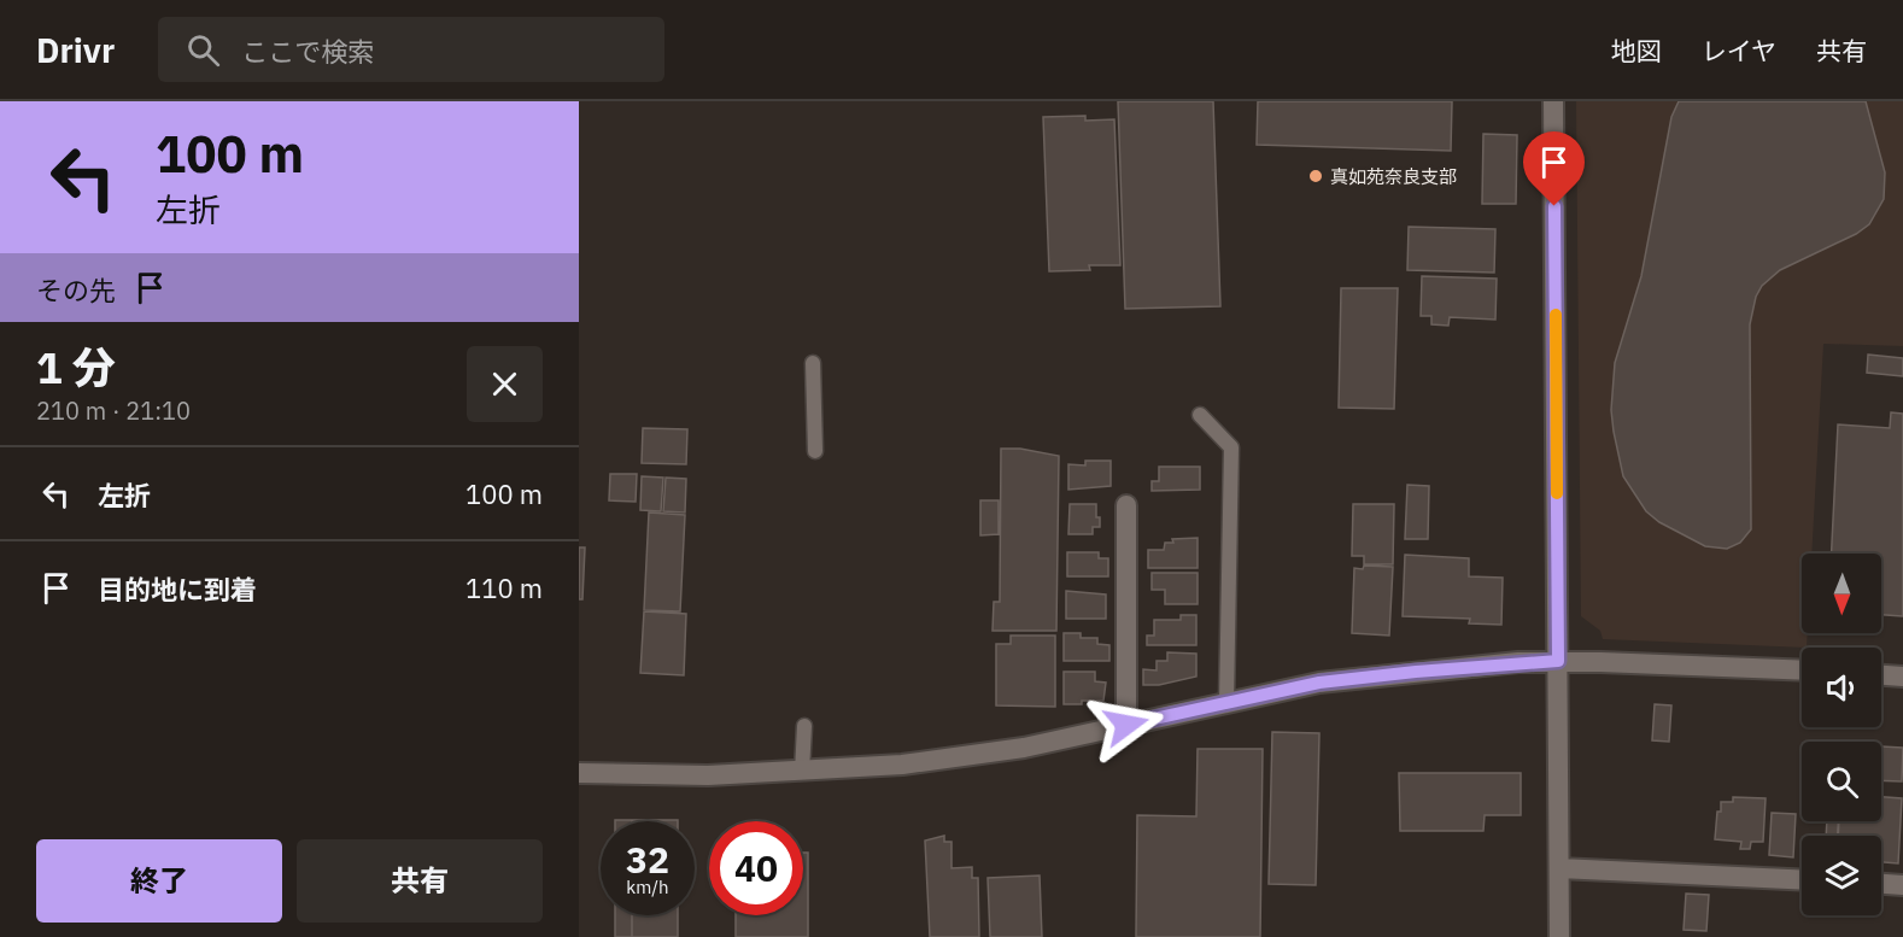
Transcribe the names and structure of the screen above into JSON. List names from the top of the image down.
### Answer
{
  "places": ["真如苑奈良支部"],
  "north": "bottom",
  "page": {
    "header": "Drivr",
    "search": "ここで検索",
    "nav": ["地図", "レイヤ", "共有"],
    "turn": ["100 m", "左折"],
    "then": "その先",
    "heading": ["1 分", "210 m · 21:10"],
    "list": [
      {
        "name": "左折",
        "value": "100 m"
      },
      {
        "name": "目的地に到着",
        "value": "110 m"
      }
    ],
    "speed": "32 km/h",
    "limit": "40",
    "buttons": ["終了", "共有"]
  }
}
